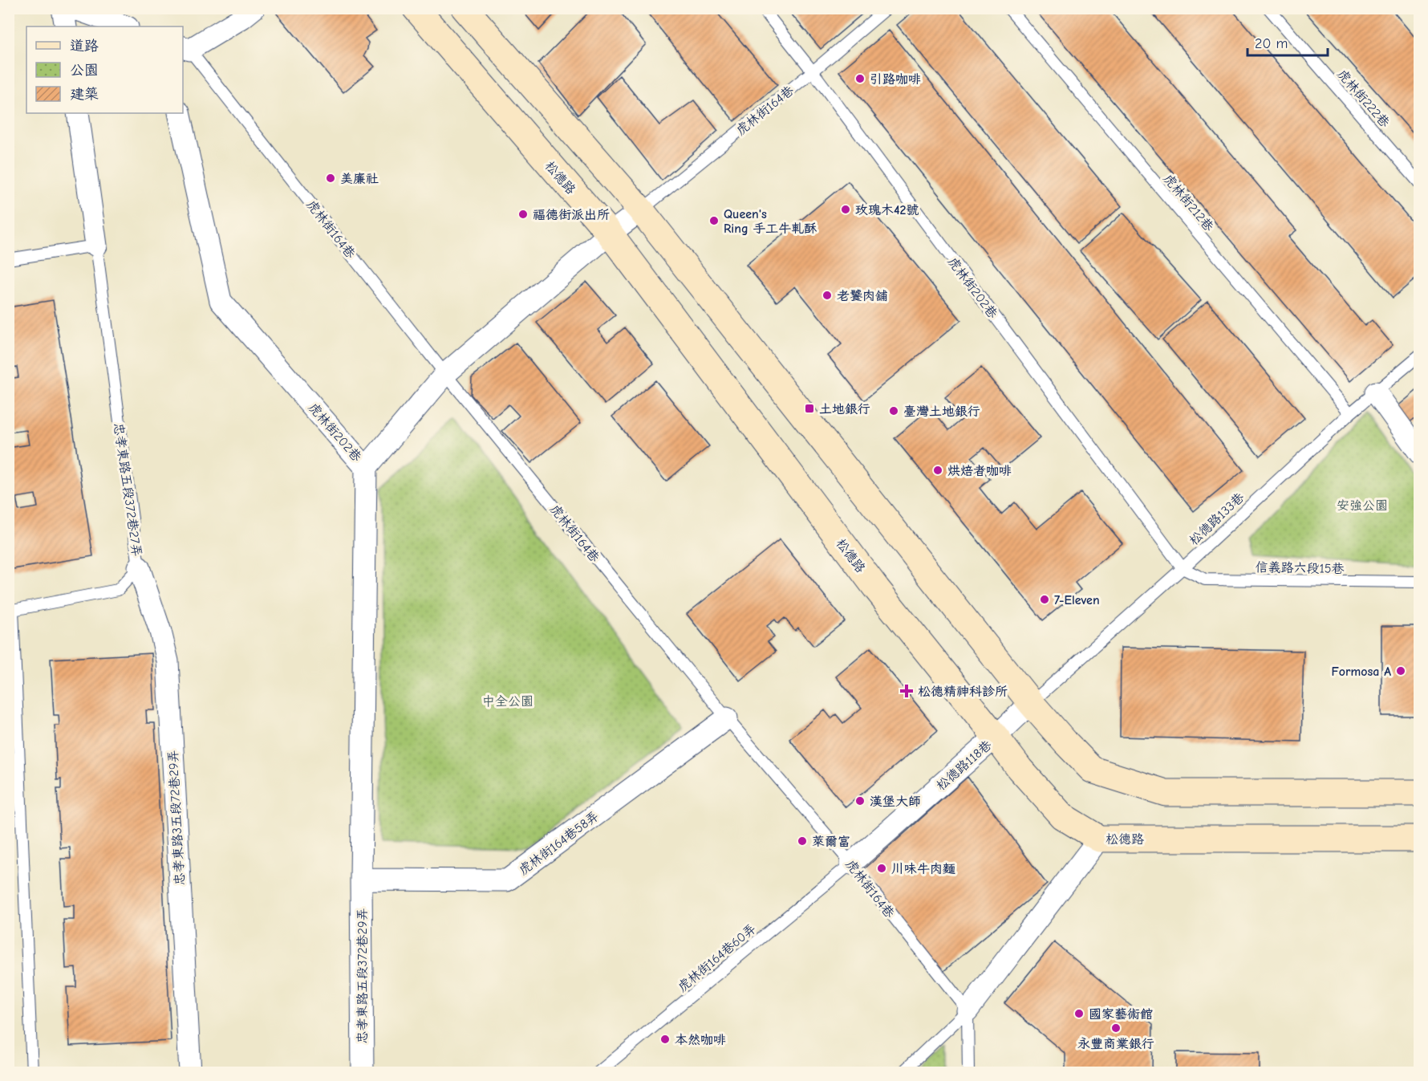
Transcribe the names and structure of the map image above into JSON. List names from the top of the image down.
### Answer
{
  "streets": {
    "main road": ["松德路"],
    "street": [
      "虎林街202巷",
      "忠孝東路五段372巷27弄",
      "松德路118巷",
      "忠孝東路3五段72巷29弄",
      "虎林街164巷58弄",
      "忠孝東路五段372巷29弄"
    ],
    "lane": [
      "虎林街222巷",
      "虎林街164巷",
      "虎林街212巷",
      "松德路133巷",
      "信義路六段15巷",
      "虎林街164巷60弄"
    ]
  },
  "crossings": [
    ["虎林街164巷", "虎林街202巷"],
    ["虎林街164巷", "松德路118巷"],
    ["虎林街164巷", "虎林街164巷58弄"],
    ["虎林街164巷", "虎林街164巷60弄"],
    ["松德路", "虎林街202巷"],
    ["松德路", "松德路118巷"],
    ["虎林街212巷", "松德路133巷"],
    ["虎林街202巷", "松德路133巷"],
    ["虎林街202巷", "信義路六段15巷"],
    ["忠孝東路五段372巷27弄", "忠孝東路3五段72巷29弄"],
    ["松德路133巷", "信義路六段15巷"],
    ["松德路133巷", "松德路118巷"],
    ["松德路118巷", "虎林街164巷60弄"],
    ["虎林街164巷58弄", "忠孝東路五段372巷29弄"]
  ],
  "parks": ["安強公園", "中全公園"],
  "places": {
    "other": [
      "引路咖啡",
      "美廉社",
      "玫瑰木42號",
      "福德街派出所",
      "Queen's Ring 手工牛軋酥",
      "老饕肉舖",
      "臺灣土地銀行",
      "烘焙者咖啡",
      "7-Eleven",
      "Formosa A",
      "漢堡大師",
      "萊爾富",
      "川味牛肉麵",
      "國家藝術館",
      "永豐商業銀行",
      "本然咖啡"
    ],
    "transit": ["土地銀行"],
    "health": ["松德精神科診所"]
  },
  "legend": ["道路", "公園", "建築"],
  "scale_bar": "20 m"
}
